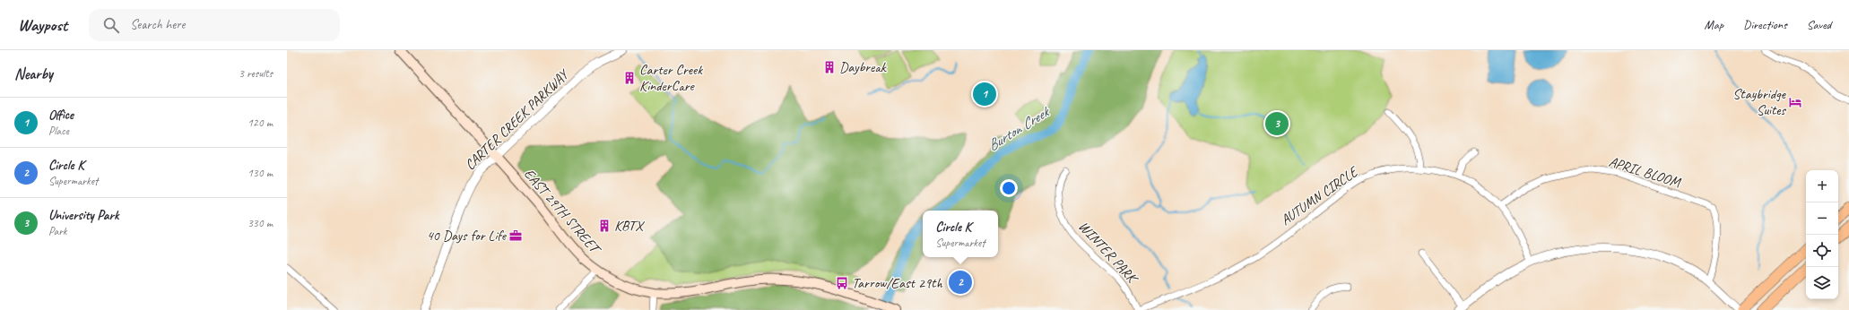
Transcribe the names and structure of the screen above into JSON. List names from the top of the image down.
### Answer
{
  "streets": {
    "main road": ["EAST 29TH STREET"],
    "street": [
      "CARTER CREEK PARKWAY",
      "APRIL BLOOM",
      "AUTUMN CIRCLE",
      "WINTER PARK"
    ]
  },
  "crossings": [
    ["CARTER CREEK PARKWAY", "EAST 29TH STREET"],
    ["APRIL BLOOM", "AUTUMN CIRCLE"],
    ["AUTUMN CIRCLE", "WINTER PARK"]
  ],
  "water": ["Burton Creek"],
  "places": {
    "building": ["Daybreak", "Carter Creek KinderCare", "KBTX"],
    "hotel": ["Staybridge Suites"],
    "office": ["40 Days for Life"],
    "bus stop": ["Tarrow/East 29th"]
  },
  "page": {
    "header": "Waypost",
    "search": "Search here",
    "nav": ["Map", "Directions", "Saved"],
    "heading": ["Nearby", "3 results"],
    "pins": ["1", "3", "2"],
    "list": [
      {
        "mark": "1",
        "name": "Office",
        "note": "Place",
        "value": "120 m"
      },
      {
        "mark": "2",
        "name": "Circle K",
        "note": "Supermarket",
        "value": "130 m"
      },
      {
        "mark": "3",
        "name": "University Park",
        "note": "Park",
        "value": "330 m"
      }
    ],
    "map_buttons": ["+", "−"],
    "popup": ["Circle K", "Supermarket"]
  }
}
